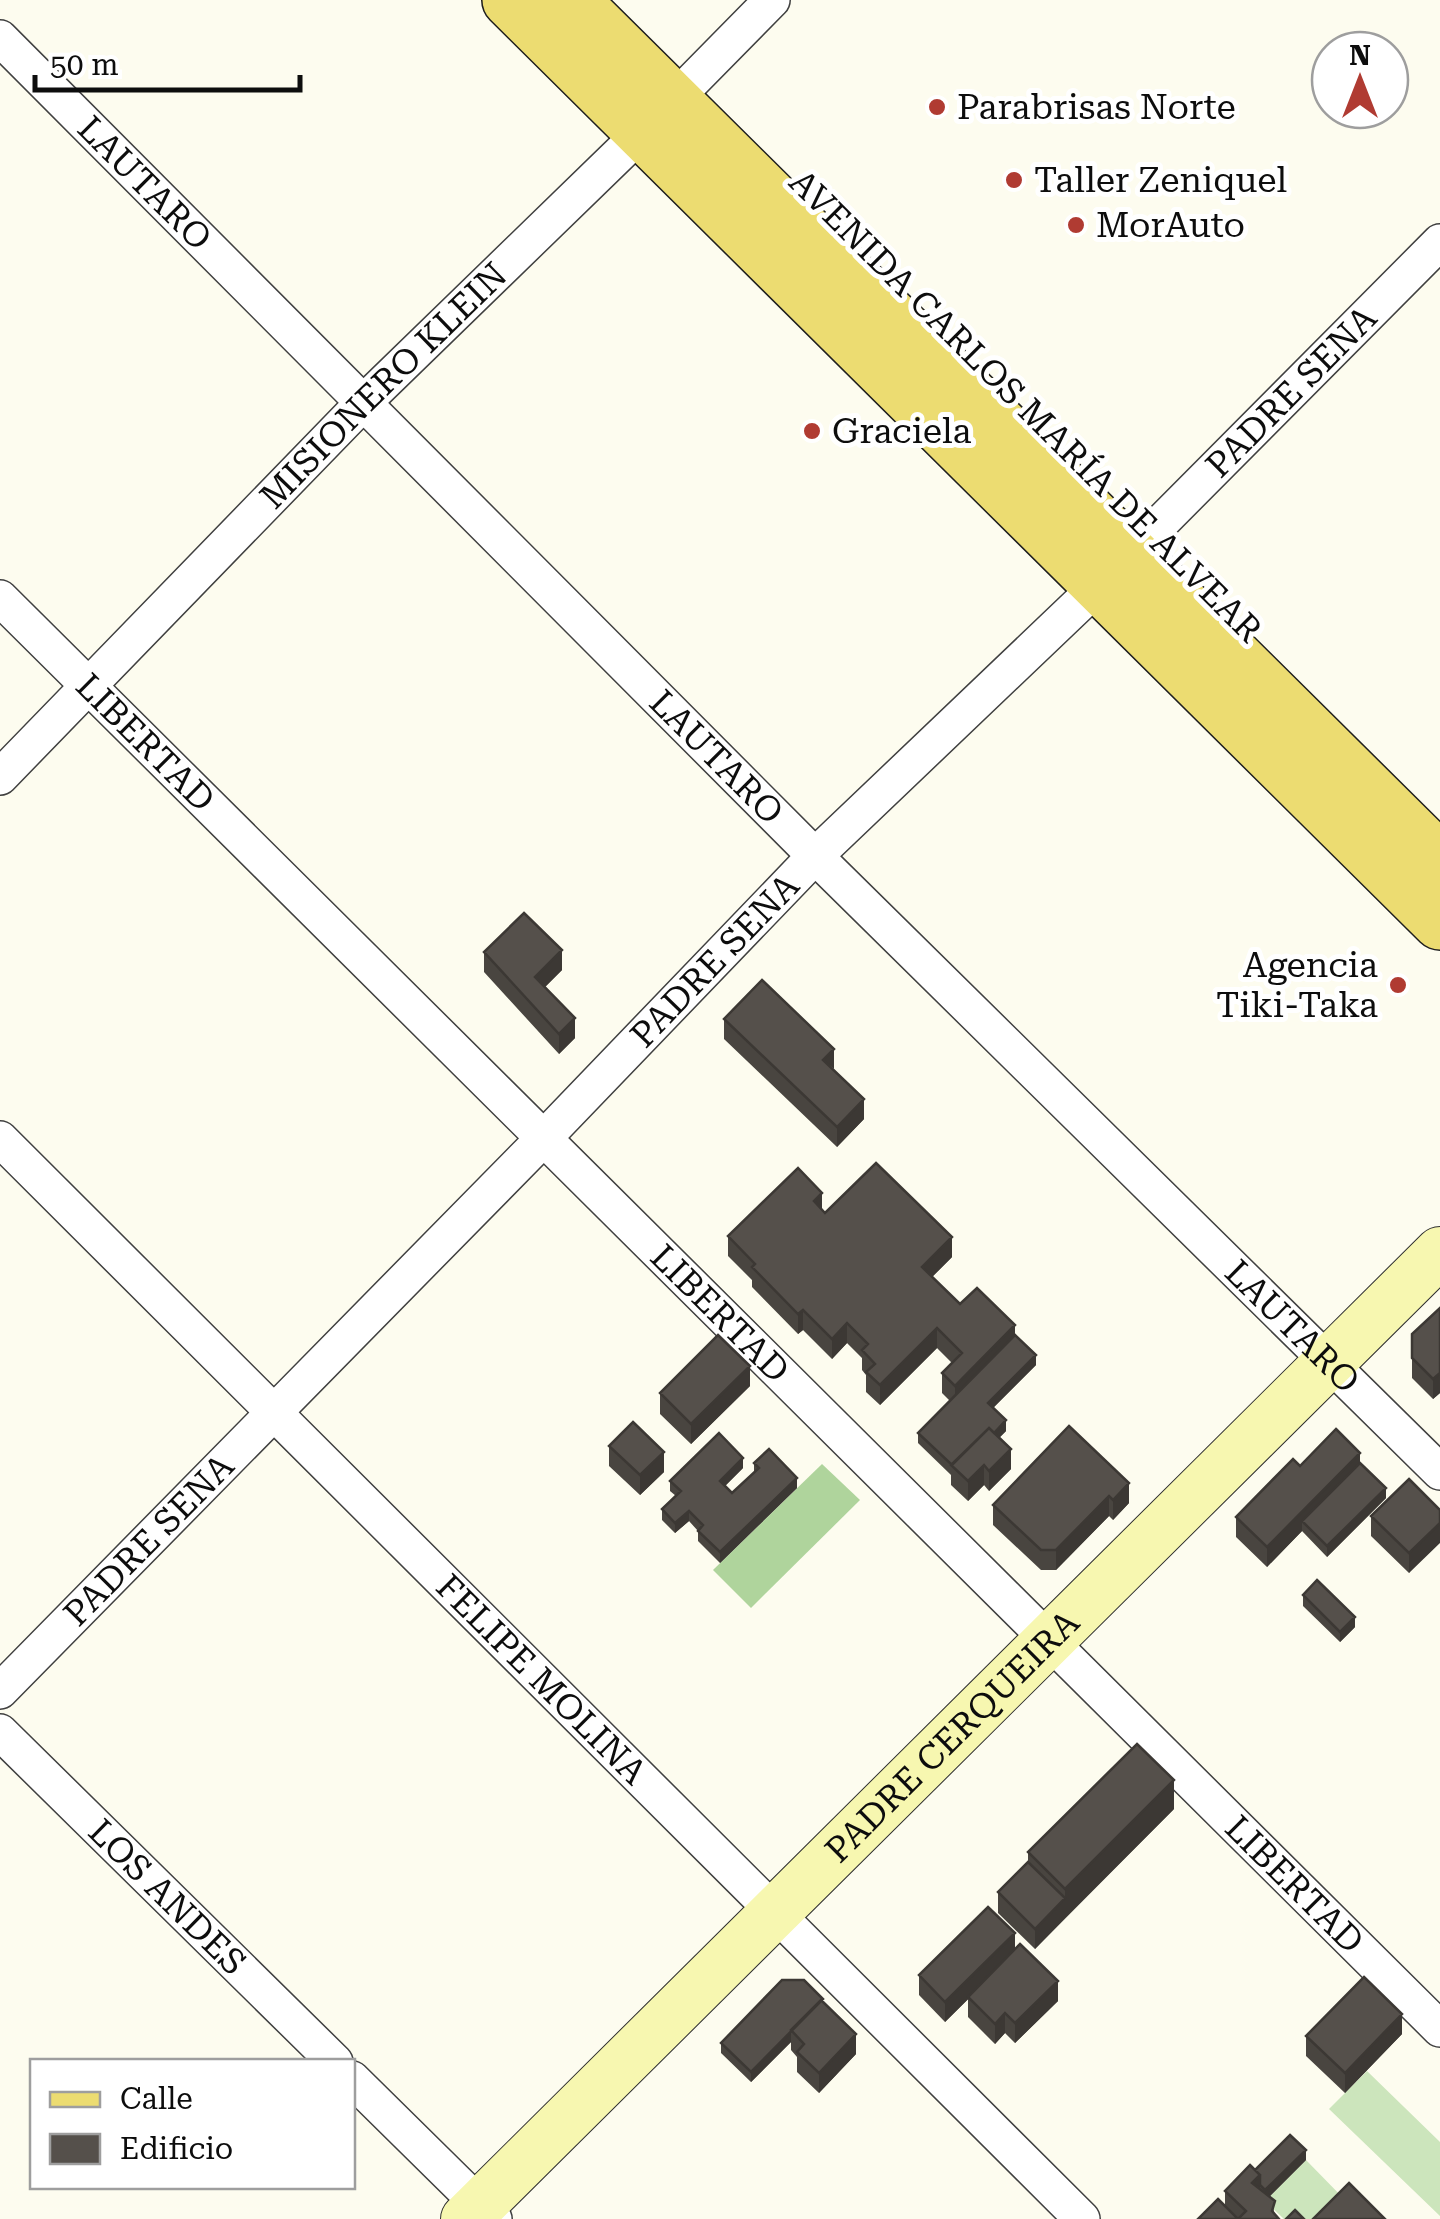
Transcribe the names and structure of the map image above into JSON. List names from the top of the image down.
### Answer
{
  "streets": {
    "main road": ["AVENIDA CARLOS MARÍA DE ALVEAR"],
    "street": [
      "LAUTARO",
      "MISIONERO KLEIN",
      "PADRE SENA",
      "LIBERTAD",
      "FELIPE MOLINA",
      "PADRE CERQUEIRA",
      "LOS ANDES"
    ]
  },
  "crossings": [
    ["LAUTARO", "MISIONERO KLEIN"],
    ["LAUTARO", "PADRE SENA"],
    ["LAUTARO", "PADRE CERQUEIRA"],
    ["MISIONERO KLEIN", "AVENIDA CARLOS MARÍA DE ALVEAR"],
    ["MISIONERO KLEIN", "LIBERTAD"],
    ["PADRE SENA", "AVENIDA CARLOS MARÍA DE ALVEAR"],
    ["PADRE SENA", "LIBERTAD"],
    ["PADRE SENA", "FELIPE MOLINA"],
    ["LIBERTAD", "PADRE CERQUEIRA"],
    ["FELIPE MOLINA", "PADRE CERQUEIRA"]
  ],
  "places": [
    "Parabrisas Norte",
    "Taller Zeniquel",
    "MorAuto",
    "Graciela",
    "Agencia Tiki-Taka"
  ],
  "legend": ["Calle", "Edificio"],
  "scale_bar": "50 m",
  "north": "top"
}
